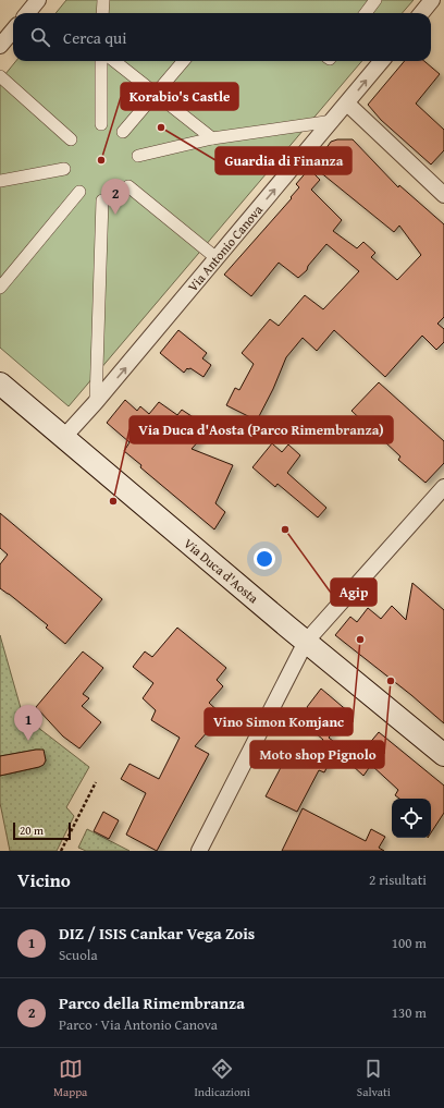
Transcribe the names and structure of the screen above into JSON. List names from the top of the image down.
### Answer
{
  "streets": {
    "main road": ["Via Duca d'Aosta"],
    "street": ["Via Antonio Canova"]
  },
  "crossings": [
    ["Via Antonio Canova", "Via Duca d'Aosta"]
  ],
  "one_way": ["Via Antonio Canova"],
  "places": [
    "Guardia di Finanza",
    "Korabio's Castle",
    "Via Duca d'Aosta (Parco Rimembranza)",
    "Agip",
    "Vino Simon Komjanc",
    "Moto shop Pignolo"
  ],
  "scale_bar": "20 m",
  "page": {
    "search": "Cerca qui",
    "pins": ["2", "1"],
    "scale": "20 m",
    "heading": ["Vicino", "2 risultati"],
    "list": [
      {
        "mark": "1",
        "name": "DIZ / ISIS Cankar Vega Zois",
        "note": "Scuola",
        "value": "100 m"
      },
      {
        "mark": "2",
        "name": "Parco della Rimembranza",
        "note": "Parco · Via Antonio Canova",
        "value": "130 m"
      }
    ],
    "nav": ["Mappa", "Indicazioni", "Salvati"]
  }
}
